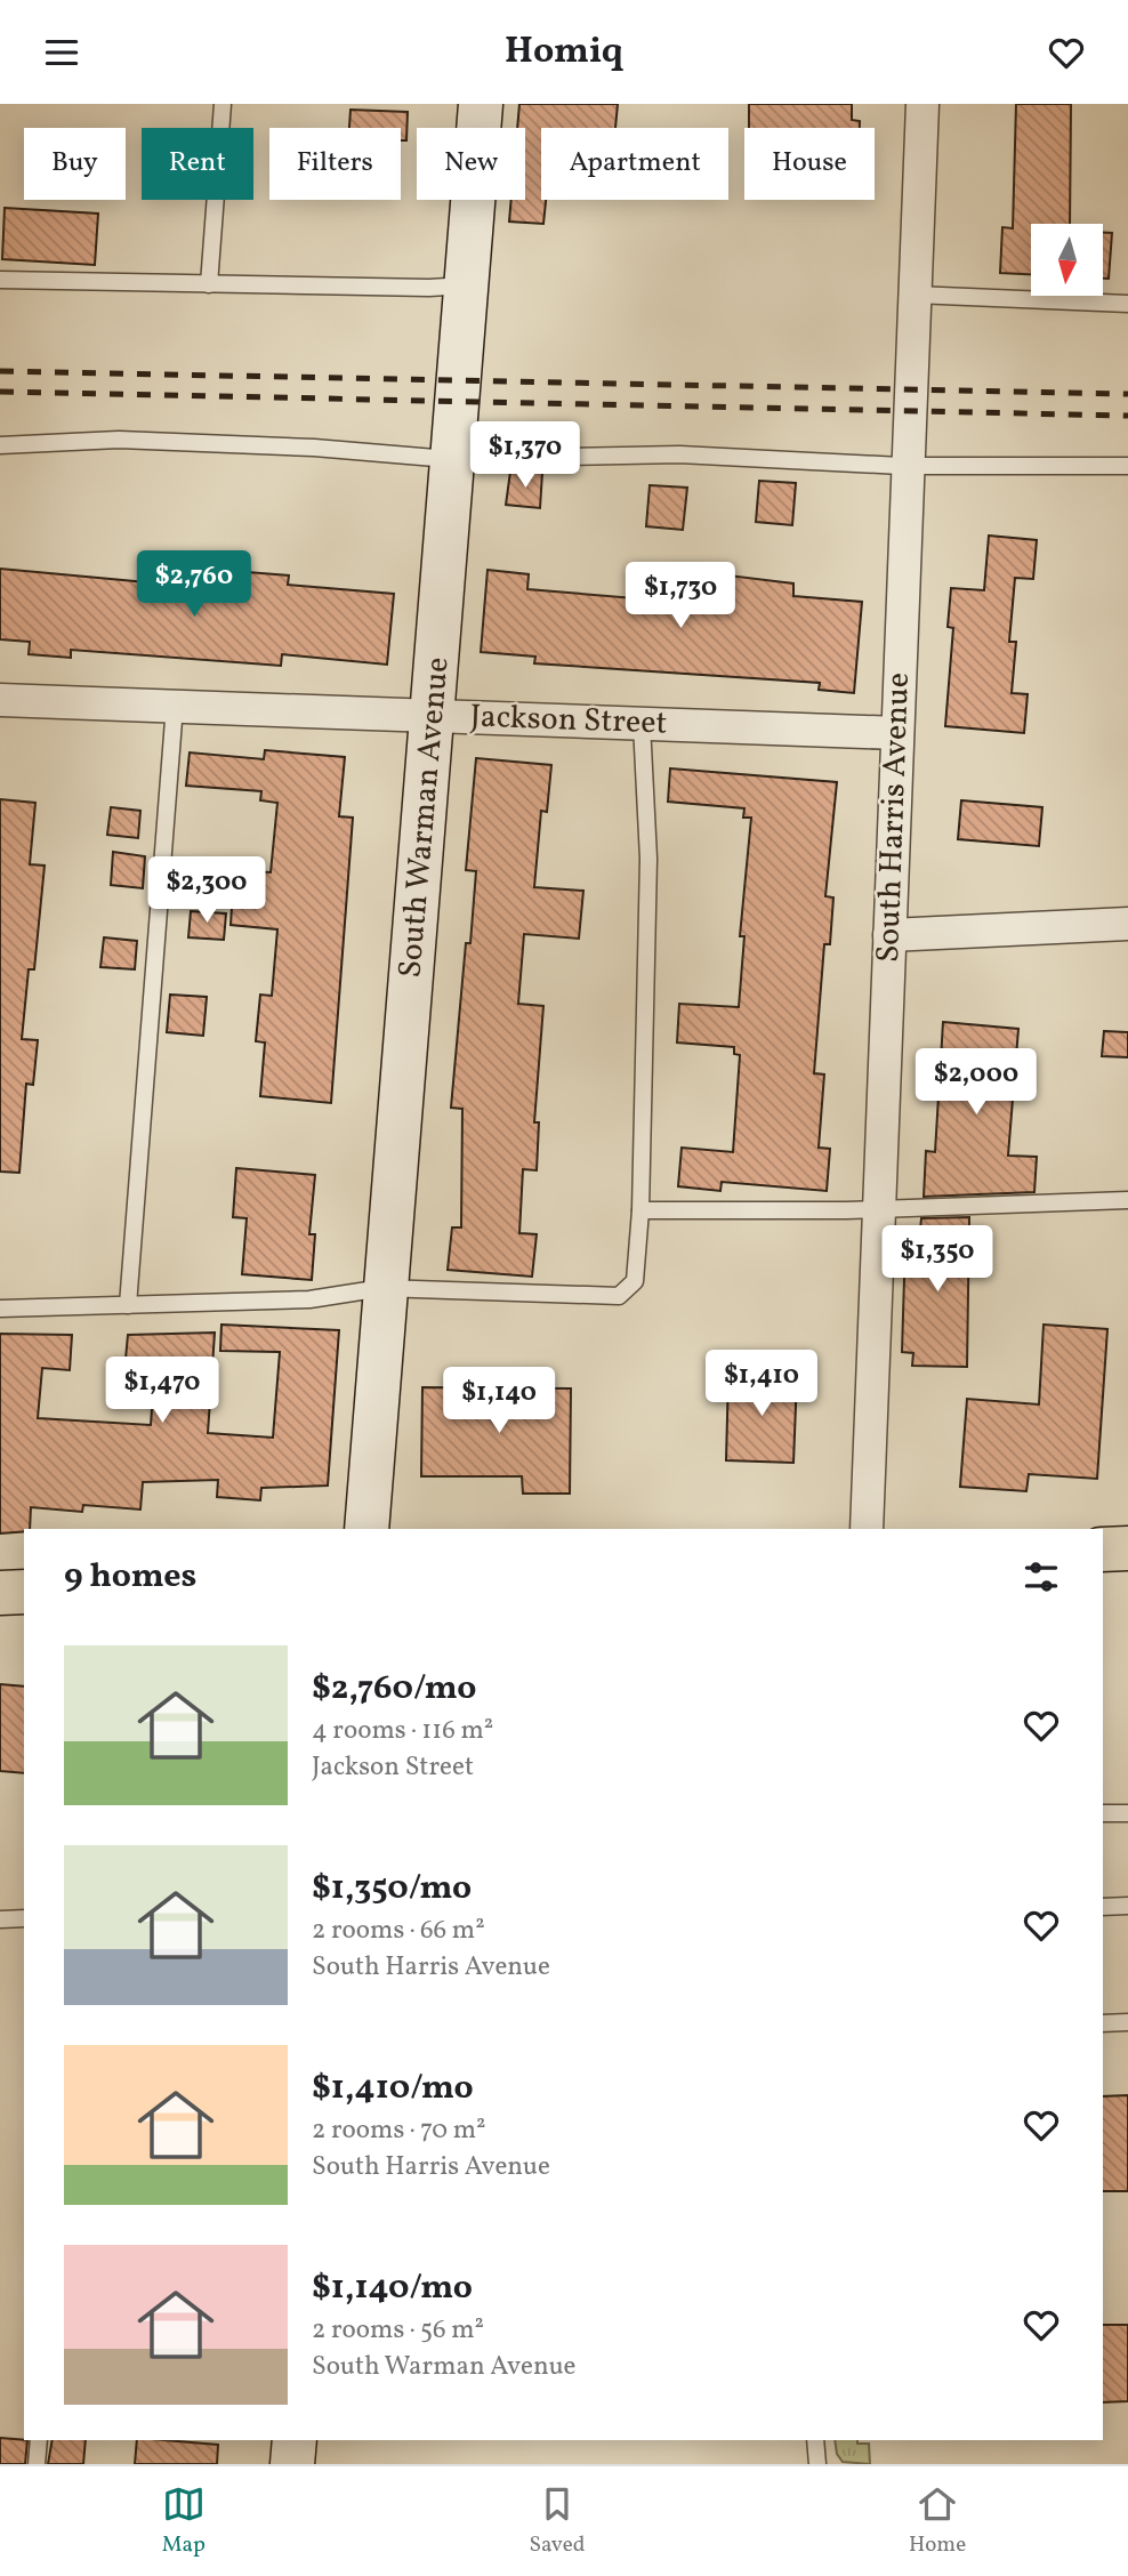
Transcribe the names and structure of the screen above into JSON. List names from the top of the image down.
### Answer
{
  "streets": {
    "main road": ["South Warman Avenue"],
    "street": ["Jackson Street", "South Harris Avenue"]
  },
  "crossings": [
    ["Jackson Street", "South Warman Avenue"],
    ["Jackson Street", "South Harris Avenue"]
  ],
  "north": "bottom",
  "page": {
    "header": "Homiq",
    "chip": [
      "Buy",
      "Rent",
      "Filters",
      "New",
      "Apartment",
      "House"
    ],
    "price": [
      "$1,370",
      "$2,760",
      "$1,730",
      "$2,300",
      "$2,000",
      "$1,350",
      "$1,410",
      "$1,470",
      "$1,140"
    ],
    "heading": "9 homes",
    "list": [
      {
        "name": "$2,760/mo",
        "note": "4 rooms · 116 m² · Jackson Street"
      },
      {
        "name": "$1,350/mo",
        "note": "2 rooms · 66 m² · South Harris Avenue"
      },
      {
        "name": "$1,410/mo",
        "note": "2 rooms · 70 m² · South Harris Avenue"
      },
      {
        "name": "$1,140/mo",
        "note": "2 rooms · 56 m² · South Warman Avenue"
      }
    ],
    "tabs": ["Map", "Saved", "Home"]
  }
}
